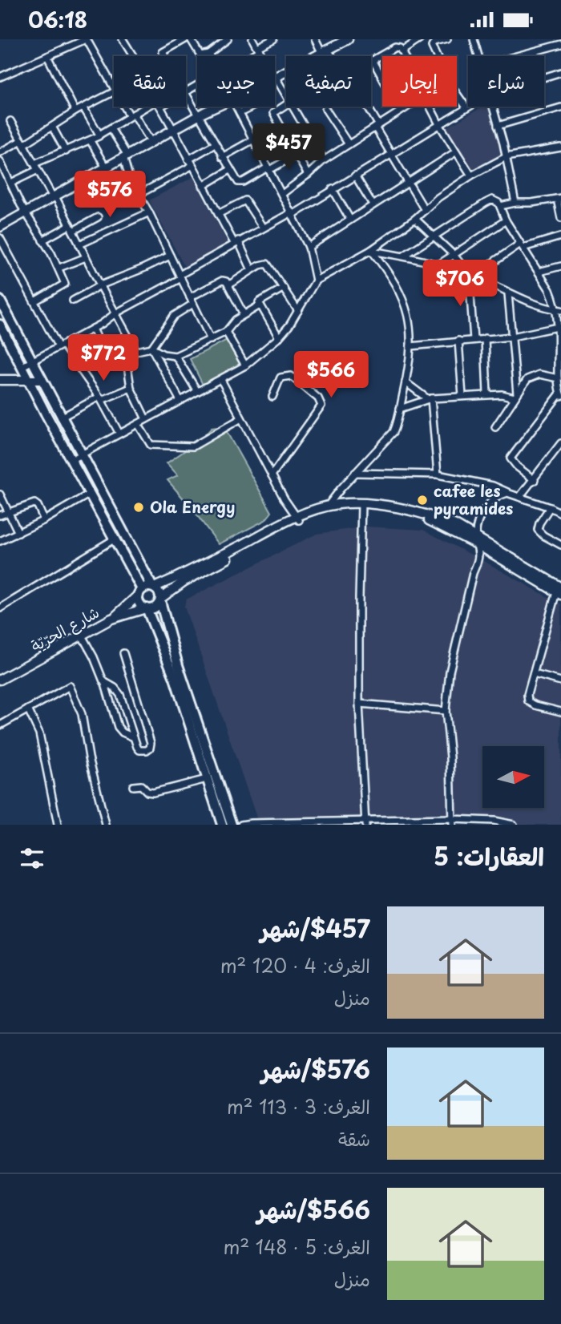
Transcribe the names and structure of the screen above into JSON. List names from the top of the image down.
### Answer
{
  "streets": {
    "main road": ["شارع الحرّيّة"]
  },
  "places": ["cafee les pyramides", "Ola Energy"],
  "north": "right",
  "page": {
    "status": "06:18",
    "chip": [
      "شراء",
      "إيجار",
      "تصفية",
      "جديد",
      "شقة"
    ],
    "price": [
      "$457",
      "$576",
      "$706",
      "$772",
      "$566"
    ],
    "heading": "العقارات: 5",
    "list": [
      {
        "name": "$457/شهر",
        "note": "الغرف: 4 · 120 m² · منزل"
      },
      {
        "name": "$576/شهر",
        "note": "الغرف: 3 · 113 m² · شقة"
      },
      {
        "name": "$566/شهر",
        "note": "الغرف: 5 · 148 m² · منزل"
      }
    ]
  }
}
